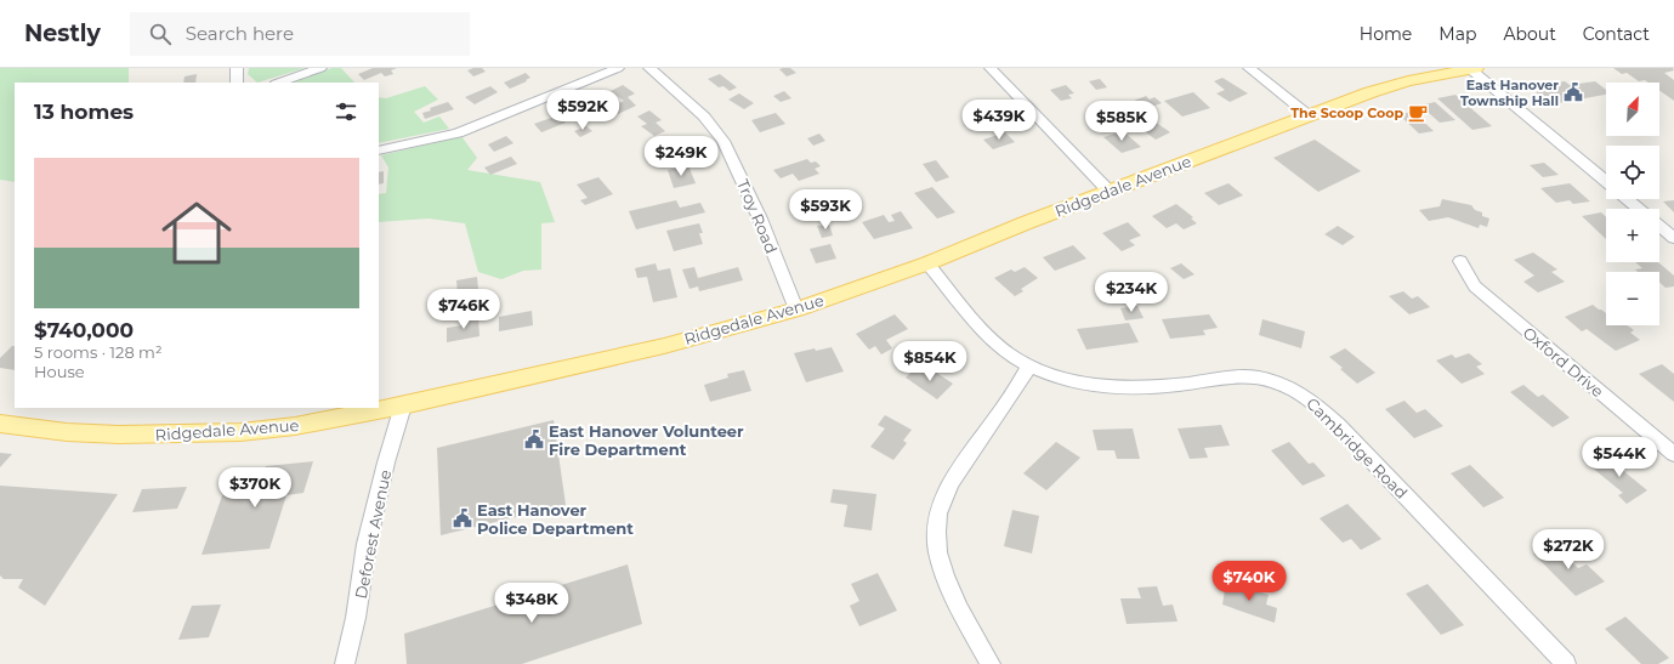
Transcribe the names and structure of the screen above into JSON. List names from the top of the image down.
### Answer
{
  "streets": {
    "main road": ["Ridgedale Avenue"],
    "street": [
      "Troy Road",
      "Oxford Drive",
      "Cambridge Road",
      "Deforest Avenue"
    ]
  },
  "crossings": [
    ["Ridgedale Avenue", "Troy Road"],
    ["Ridgedale Avenue", "Cambridge Road"],
    ["Ridgedale Avenue", "Deforest Avenue"]
  ],
  "places": {
    "public building": ["East Hanover Township Hall", "East Hanover Volunteer Fire Department", "East Hanover Police Department"],
    "cafe": ["The Scoop Coop"]
  },
  "north": "top right",
  "page": {
    "header": "Nestly",
    "search": "Search here",
    "nav": [
      "Home",
      "Map",
      "About",
      "Contact"
    ],
    "map_buttons": ["+", "−"],
    "heading": "13 homes",
    "price": [
      "$592K",
      "$439K",
      "$585K",
      "$249K",
      "$593K",
      "$234K",
      "$746K",
      "$854K",
      "$544K",
      "$370K",
      "$272K",
      "$740K",
      "$348K"
    ],
    "list": [
      {
        "name": "$740,000",
        "note": "5 rooms · 128 m² · House"
      }
    ]
  }
}
